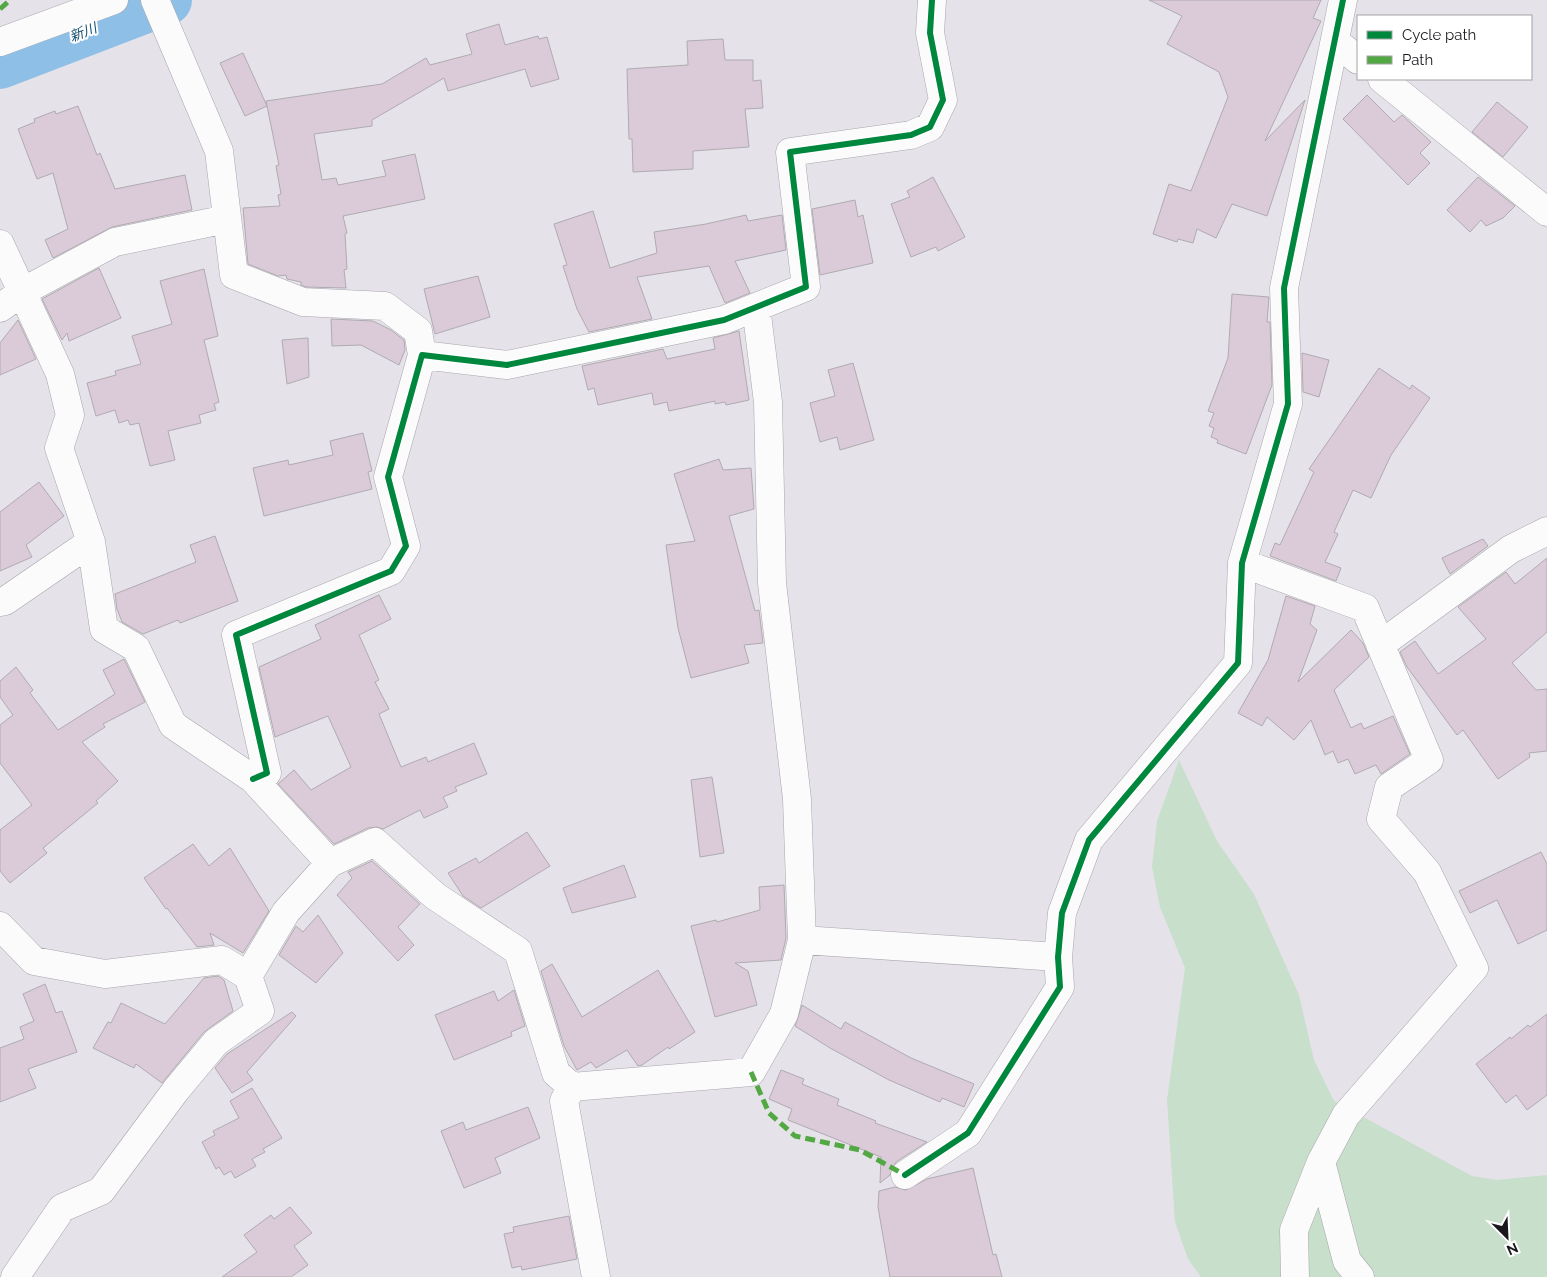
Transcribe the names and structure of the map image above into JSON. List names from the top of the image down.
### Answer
{
  "water": ["新川"],
  "legend": ["Cycle path", "Path"],
  "north": "bottom right"
}
